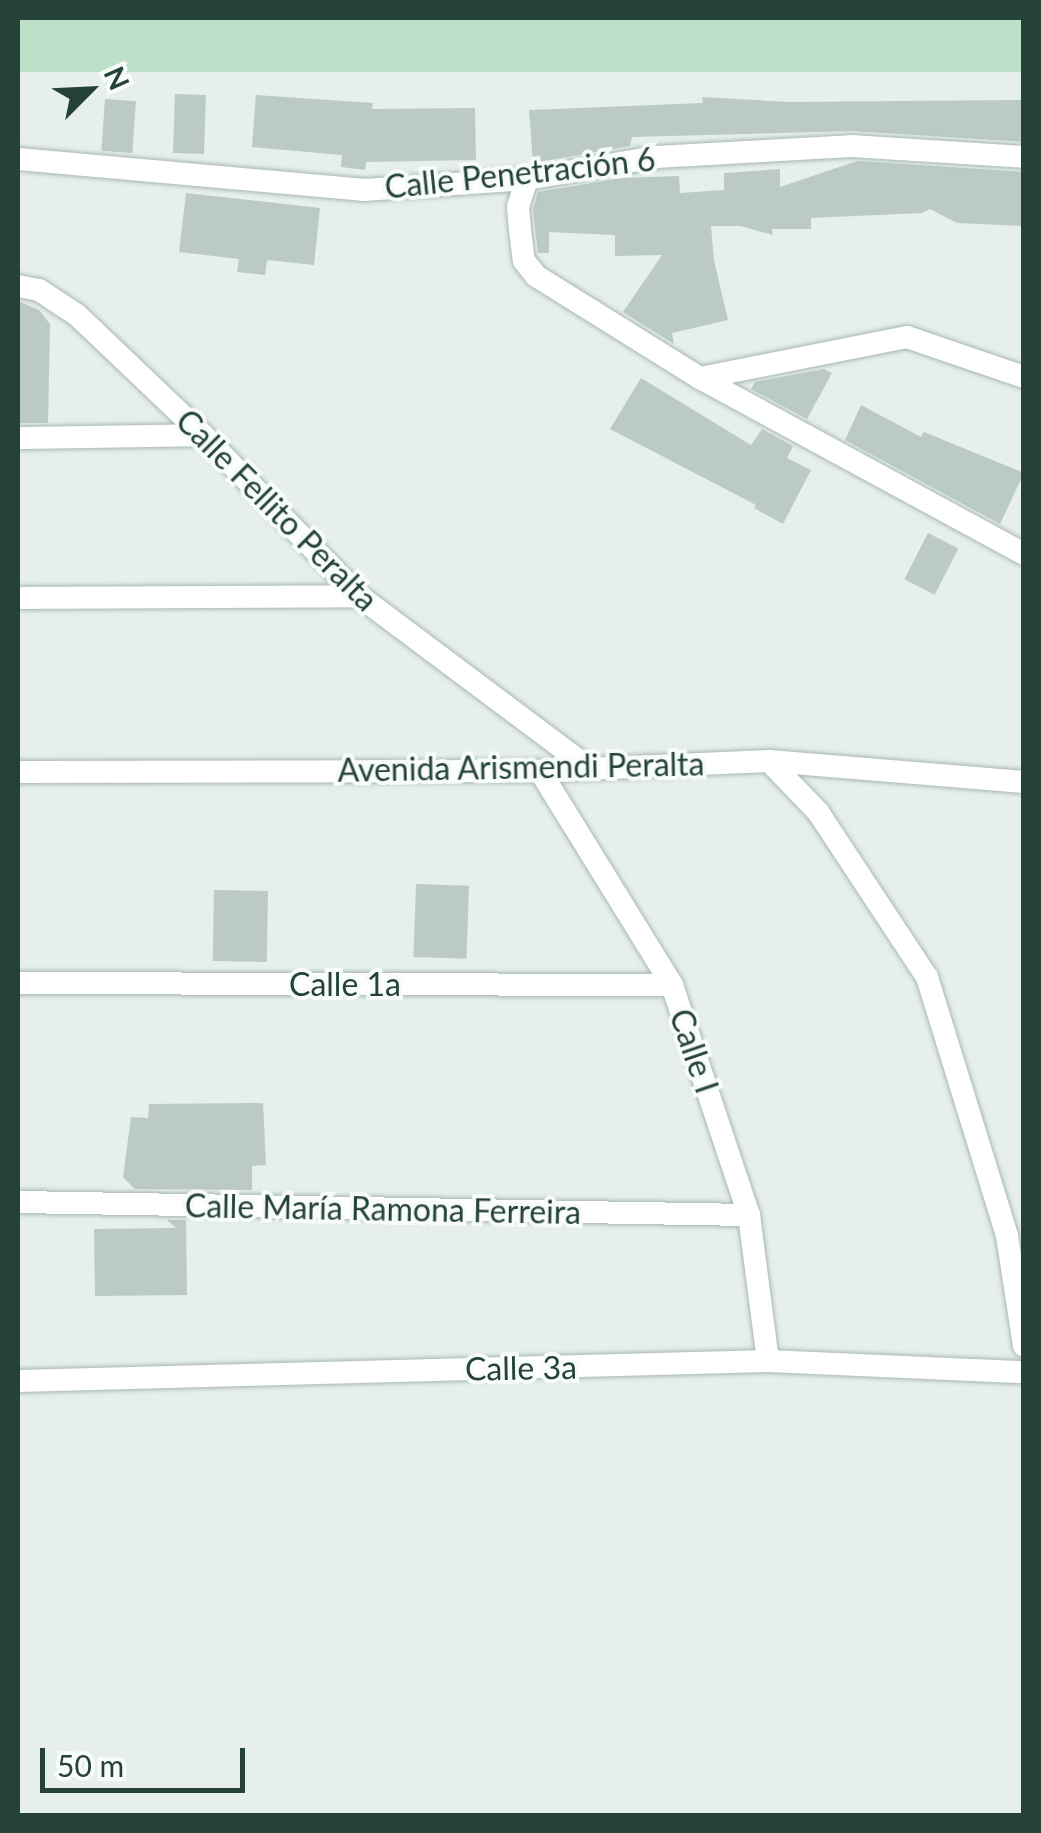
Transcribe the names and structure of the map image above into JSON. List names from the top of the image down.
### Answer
{
  "streets": {
    "street": [
      "Calle Penetración 6",
      "Calle Fellito Peralta",
      "Avenida Arismendi Peralta",
      "Calle 1a",
      "Calle I",
      "Calle María Ramona Ferreira",
      "Calle 3a"
    ]
  },
  "crossings": [
    ["Calle Fellito Peralta", "Avenida Arismendi Peralta"],
    ["Avenida Arismendi Peralta", "Calle I"],
    ["Calle 1a", "Calle I"],
    ["Calle I", "Calle María Ramona Ferreira"],
    ["Calle I", "Calle 3a"]
  ],
  "scale_bar": "50 m",
  "north": "top right"
}
